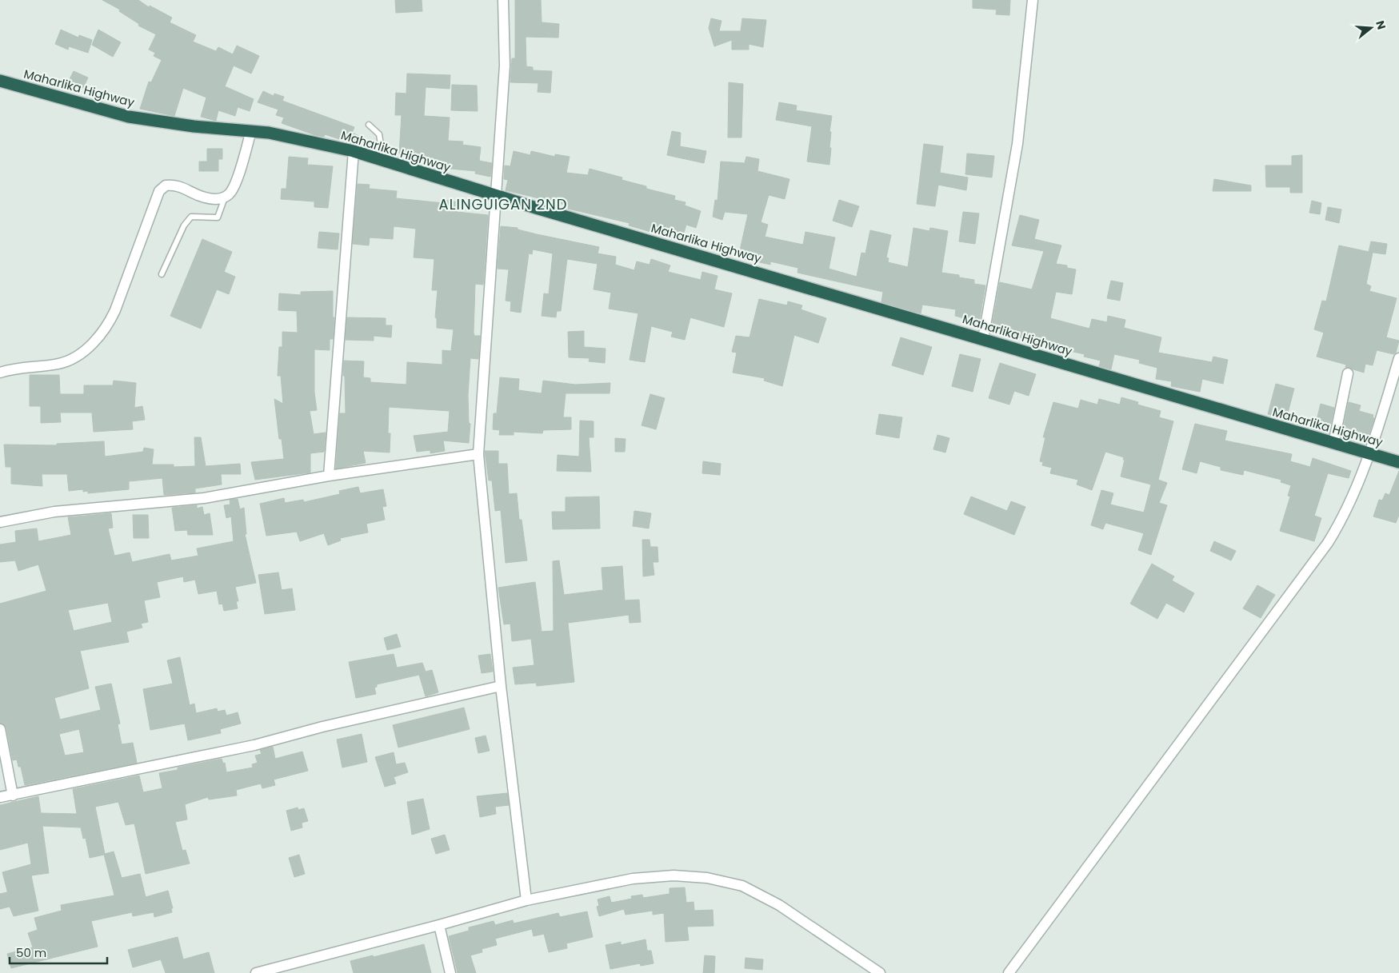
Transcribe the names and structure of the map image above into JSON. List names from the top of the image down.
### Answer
{
  "streets": {
    "highway": ["Maharlika Highway"]
  },
  "districts": ["ALINGUIGAN 2ND"],
  "scale_bar": "50 m",
  "north": "right"
}
